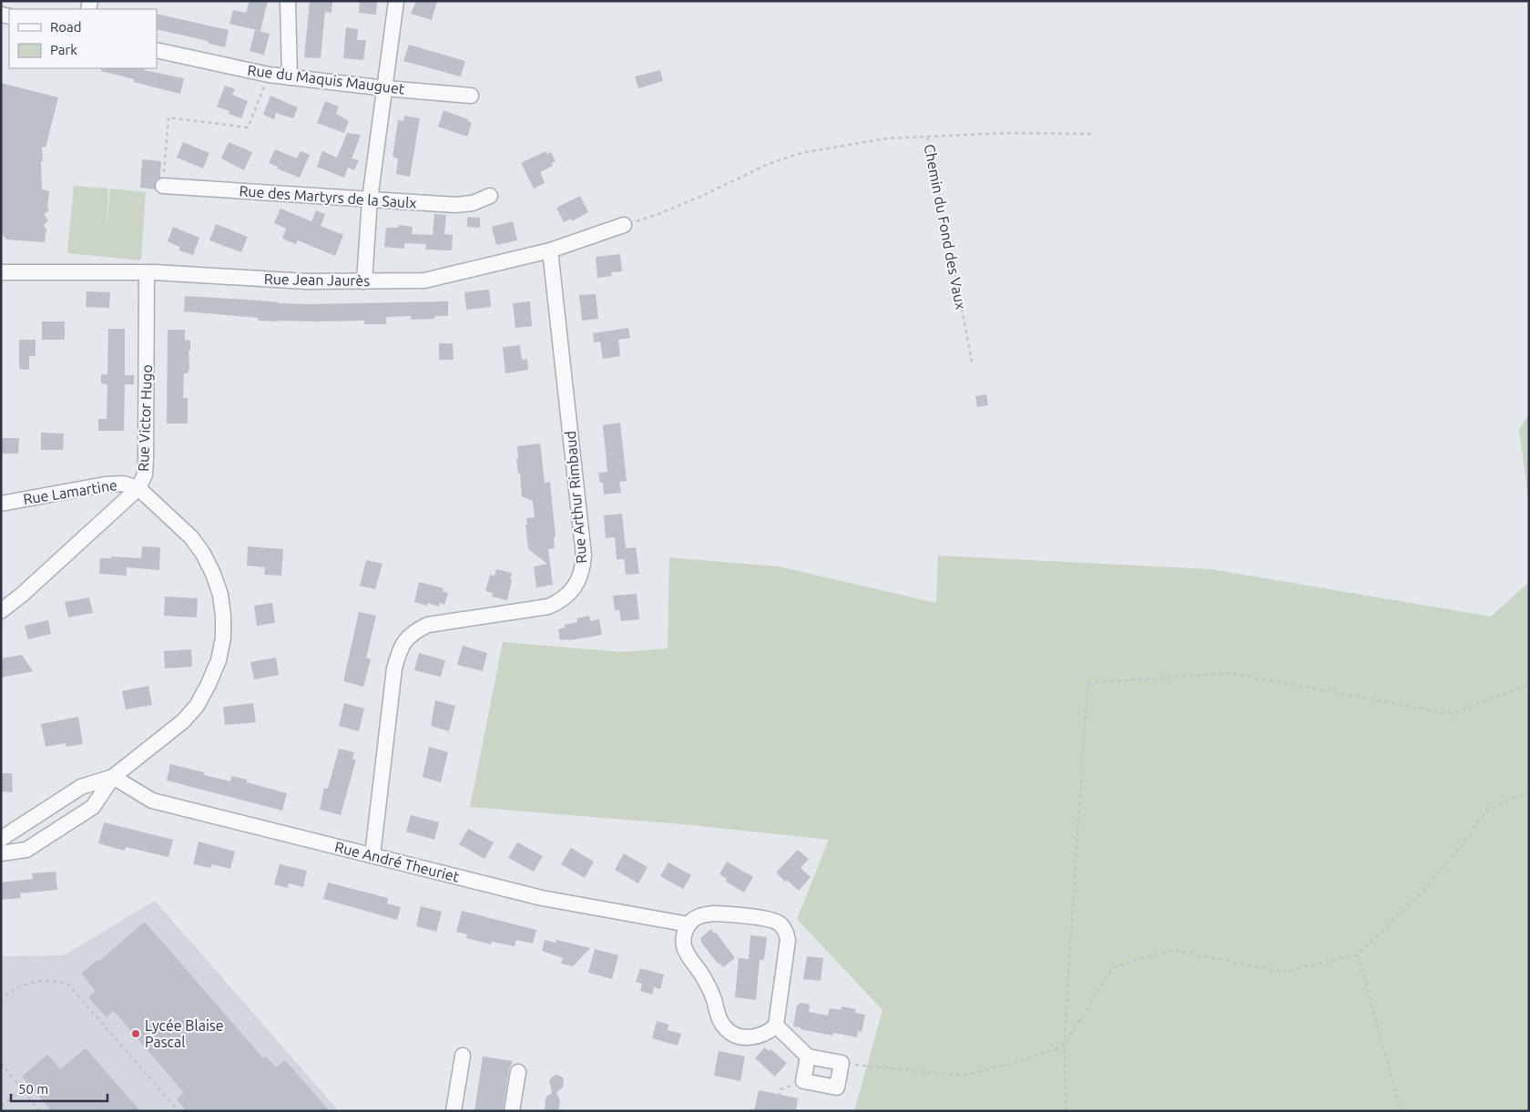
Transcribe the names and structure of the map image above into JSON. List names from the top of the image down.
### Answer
{
  "streets": {
    "street": [
      "Rue du Maquis Mauguet",
      "Rue des Martyrs de la Saulx",
      "Rue Jean Jaurès",
      "Rue Victor Hugo",
      "Rue Lamartine",
      "Rue Arthur Rimbaud",
      "Rue André Theuriet"
    ],
    "path": ["Chemin du Fond des Vaux"]
  },
  "crossings": [
    ["Chemin du Fond des Vaux", "Rue Jean Jaurès"],
    ["Rue Jean Jaurès", "Rue Victor Hugo"],
    ["Rue Jean Jaurès", "Rue Arthur Rimbaud"],
    ["Rue Victor Hugo", "Rue Lamartine"],
    ["Rue Arthur Rimbaud", "Rue André Theuriet"]
  ],
  "places": ["Lycée Blaise Pascal"],
  "legend": ["Road", "Park"],
  "scale_bar": "50 m"
}
